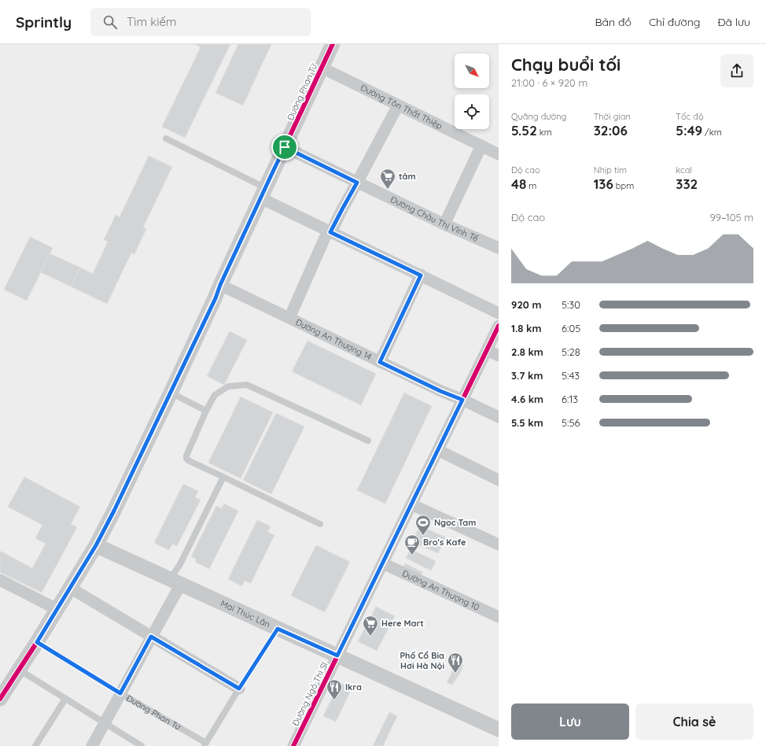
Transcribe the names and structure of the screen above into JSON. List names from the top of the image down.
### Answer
{
  "streets": {
    "street": [
      "Đường Phan Tứ",
      "Đường Tôn Thất Thiệp",
      "Đường Châu Thị Vĩnh Tế",
      "Đường An Thượng 14",
      "Đường An Thượng 10",
      "Mai Thúc Lân",
      "Đường Ngô Thì Sĩ"
    ]
  },
  "crossings": [
    ["Đường Phan Tứ", "Đường Tôn Thất Thiệp"],
    ["Đường Phan Tứ", "Đường Châu Thị Vĩnh Tế"],
    ["Đường Phan Tứ", "Đường An Thượng 14"],
    ["Đường Phan Tứ", "Mai Thúc Lân"],
    ["Đường An Thượng 14", "Đường Ngô Thì Sĩ"],
    ["Đường An Thượng 10", "Đường Ngô Thì Sĩ"],
    ["Mai Thúc Lân", "Đường Ngô Thì Sĩ"]
  ],
  "places": {
    "supermarket": ["tâm", "Here Mart"],
    "sports": ["Ngoc Tam"],
    "cafe": ["Bro's Kafe"],
    "restaurant": ["Phố Cổ Bia Hơi Hà Nội", "Ikra"]
  },
  "north": "bottom right",
  "page": {
    "header": "Sprintly",
    "search": "Tìm kiếm",
    "nav": ["Bản đồ", "Chỉ đường", "Đã lưu"],
    "heading": ["Chạy buổi tối", "21:00 · 6 × 920 m"],
    "stats": [
      ["Quãng đường", "5.52 km"],
      ["Thời gian", "32:06"],
      ["Tốc độ", "5:49 /km"],
      ["Độ cao", "48 m"],
      ["Nhịp tim", "136 bpm"],
      ["kcal", "332"]
    ],
    "chart": ["Độ cao", "99–105 m"],
    "list": [
      {
        "name": "920 m",
        "note": "5:30"
      },
      {
        "name": "1.8 km",
        "note": "6:05"
      },
      {
        "name": "2.8 km",
        "note": "5:28"
      },
      {
        "name": "3.7 km",
        "note": "5:43"
      },
      {
        "name": "4.6 km",
        "note": "6:13"
      },
      {
        "name": "5.5 km",
        "note": "5:56"
      }
    ],
    "buttons": ["Lưu", "Chia sẻ"]
  }
}
